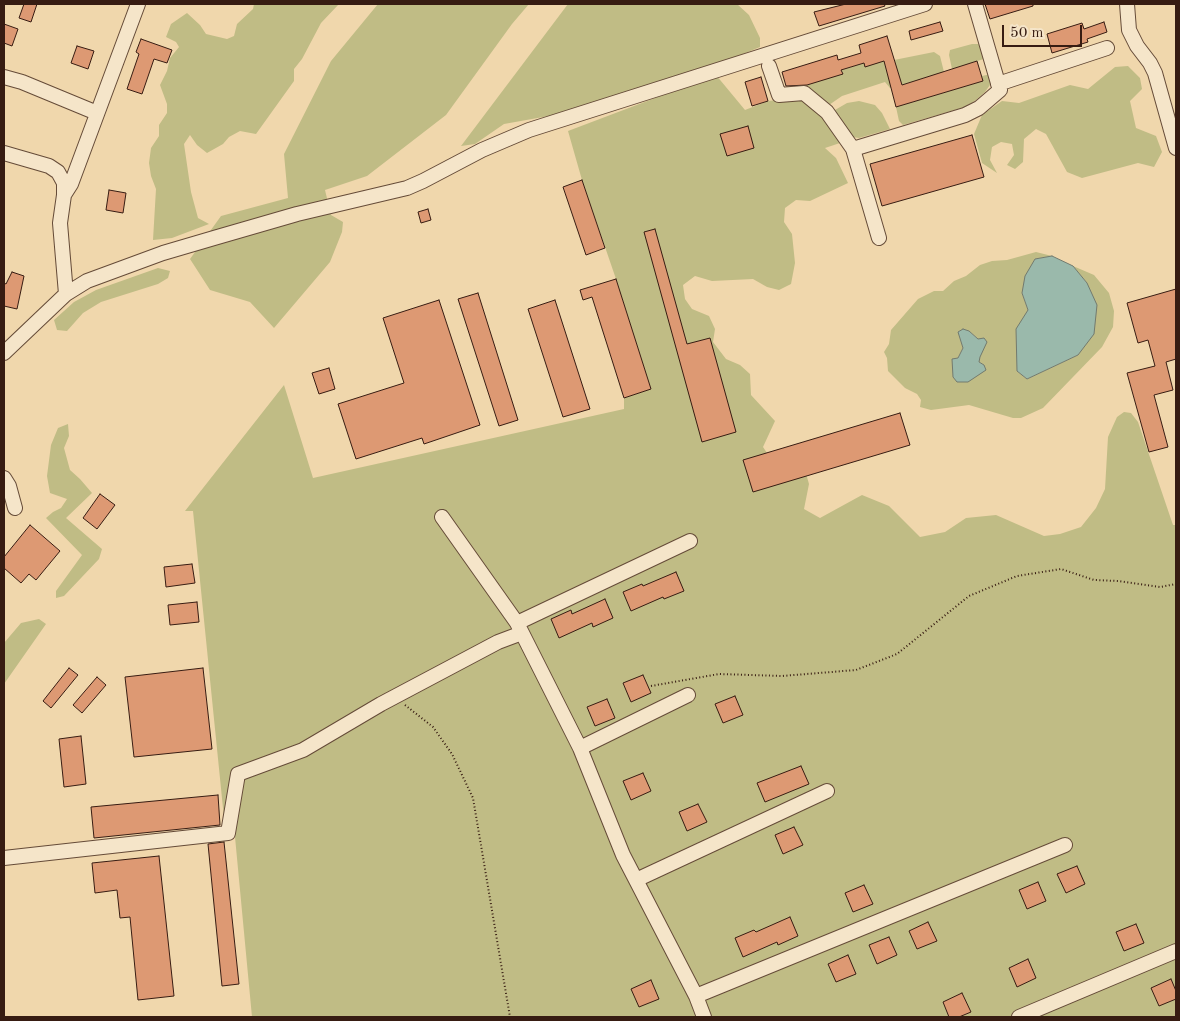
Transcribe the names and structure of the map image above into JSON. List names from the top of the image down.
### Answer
{
  "scale_bar": "50 m"
}
